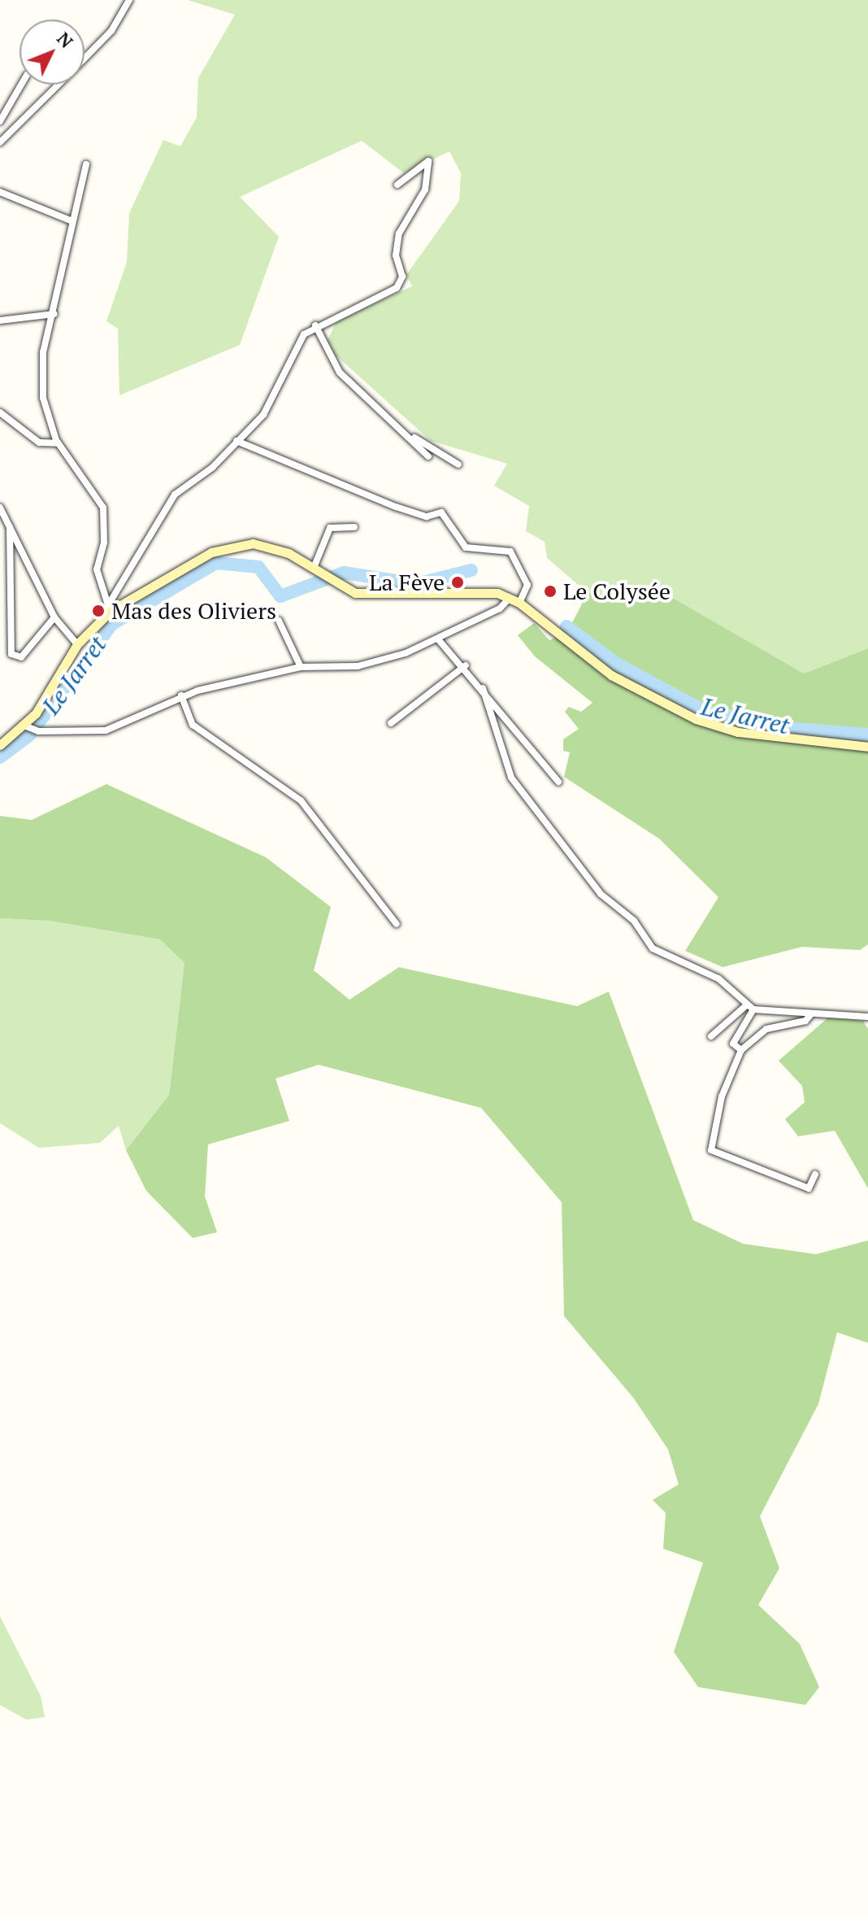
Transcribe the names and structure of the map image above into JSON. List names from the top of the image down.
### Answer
{
  "water": ["Le Jarret"],
  "places": ["La Fève", "Le Colysée", "Mas des Oliviers"],
  "north": "top right"
}
